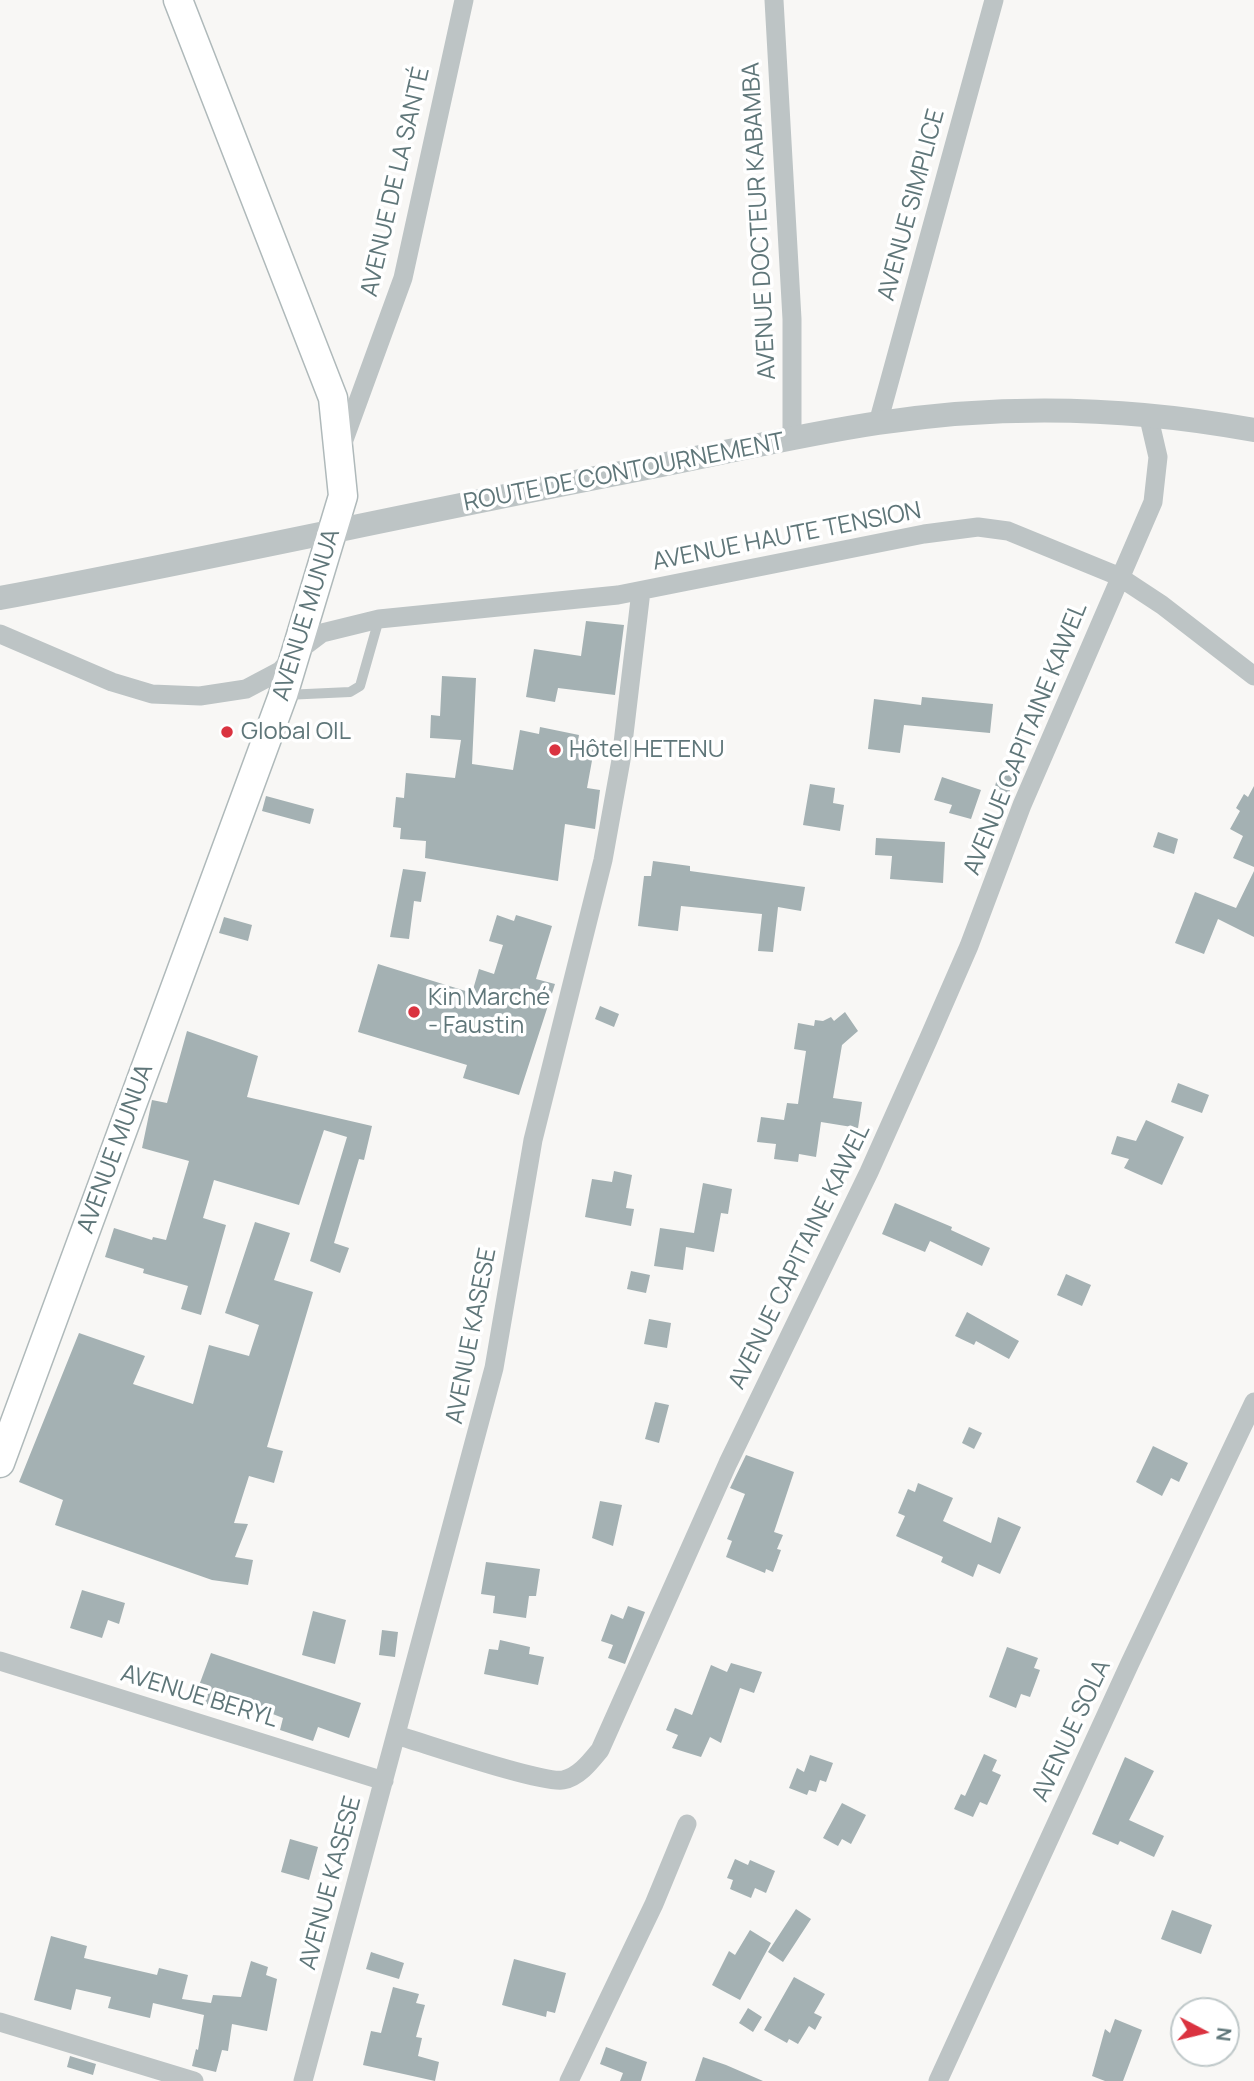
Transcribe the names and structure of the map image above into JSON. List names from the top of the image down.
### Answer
{
  "streets": {
    "main road": ["AVENUE MUNUA"],
    "street": [
      "AVENUE DE LA SANTÉ",
      "AVENUE SIMPLICE",
      "AVENUE DOCTEUR KABAMBA",
      "ROUTE DE CONTOURNEMENT",
      "AVENUE HAUTE TENSION",
      "AVENUE CAPITAINE KAWEL",
      "AVENUE KASESE",
      "AVENUE BERYL",
      "AVENUE SOLA"
    ]
  },
  "crossings": [
    ["AVENUE DE LA SANTÉ", "AVENUE MUNUA"],
    ["AVENUE SIMPLICE", "ROUTE DE CONTOURNEMENT"],
    ["AVENUE DOCTEUR KABAMBA", "ROUTE DE CONTOURNEMENT"],
    ["ROUTE DE CONTOURNEMENT", "AVENUE MUNUA"],
    ["AVENUE HAUTE TENSION", "AVENUE MUNUA"],
    ["AVENUE HAUTE TENSION", "AVENUE CAPITAINE KAWEL"],
    ["AVENUE HAUTE TENSION", "AVENUE KASESE"],
    ["AVENUE CAPITAINE KAWEL", "AVENUE KASESE"],
    ["AVENUE KASESE", "AVENUE BERYL"]
  ],
  "places": ["Global OIL", "Hôtel HETENU", "Kin Marché - Faustin"],
  "north": "right"
}
